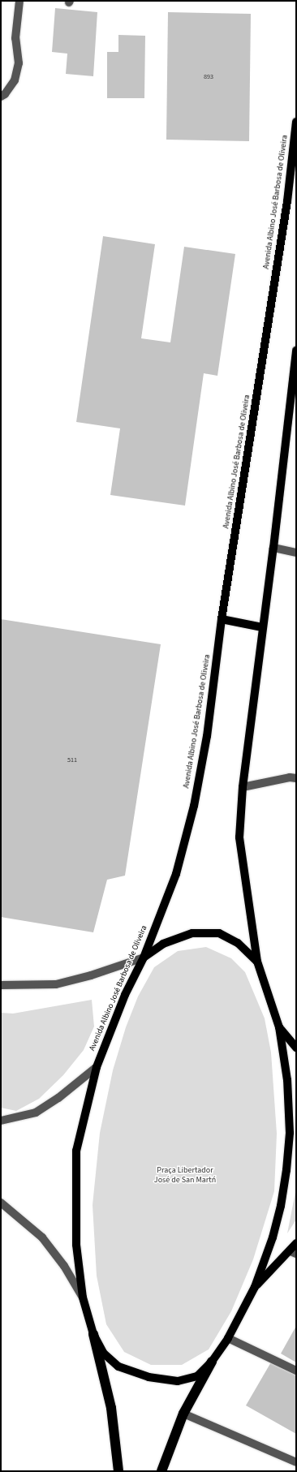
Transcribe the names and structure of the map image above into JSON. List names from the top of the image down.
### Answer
{
  "streets": {
    "main road": ["Avenida Albino José Barbosa de Oliveira"]
  },
  "parks": ["Praça Libertador José de San Martń"],
  "house_numbers": ["893", "511"]
}
